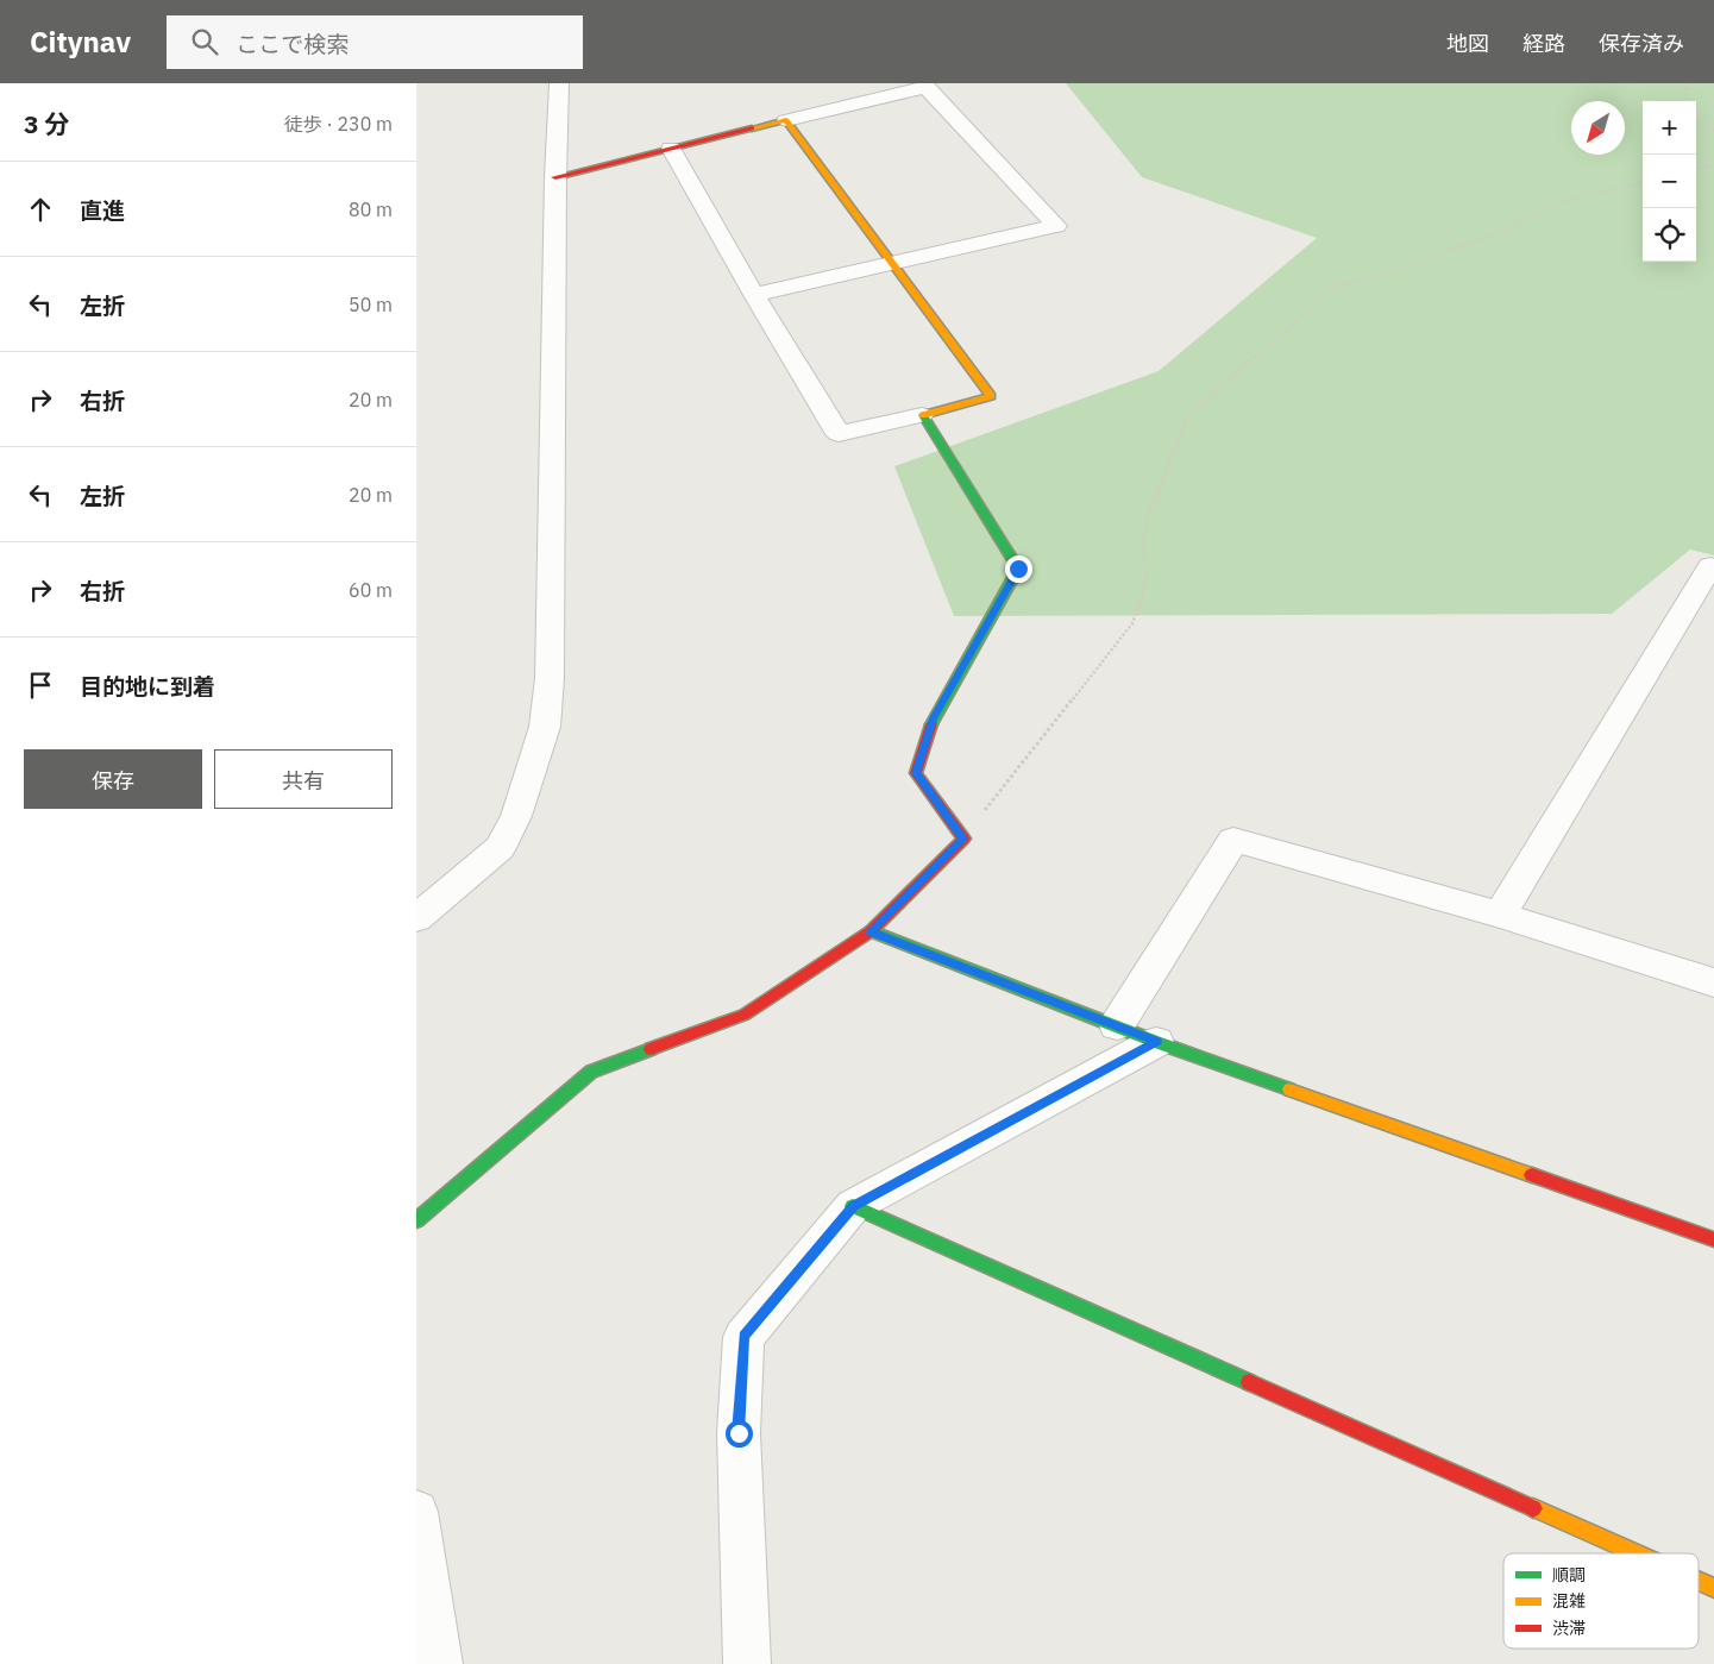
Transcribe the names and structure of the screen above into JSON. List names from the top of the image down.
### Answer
{
  "legend": ["順調", "混雑", "渋滞"],
  "north": "bottom left",
  "page": {
    "header": "Citynav",
    "search": "ここで検索",
    "nav": ["地図", "経路", "保存済み"],
    "heading": ["3 分", "徒歩 · 230 m"],
    "map_buttons": ["+", "−"],
    "list": [
      ["直進", "80 m"],
      ["左折", "50 m"],
      ["右折", "20 m"],
      ["左折", "20 m"],
      ["右折", "60 m"],
      "目的地に到着"
    ],
    "buttons": ["保存", "共有"]
  }
}
